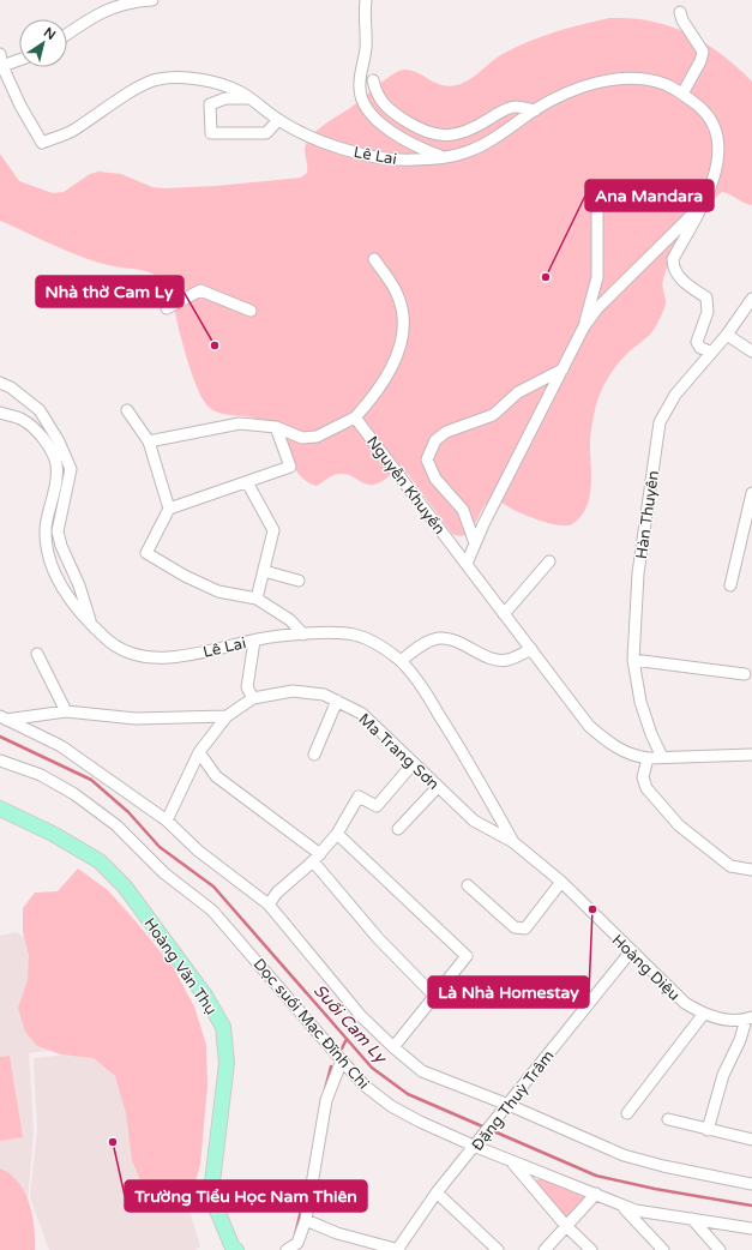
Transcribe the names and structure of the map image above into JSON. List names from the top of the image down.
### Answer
{
  "streets": {
    "main road": ["Hoàng Văn Thụ"],
    "street": [
      "Lê Lai",
      "Nguyễn Khuyến",
      "Hàn Thuyên",
      "Ma Trang Sơn",
      "Hoàng Diệu",
      "Dọc suối Mạc Đĩnh Chi",
      "Đặng Thuỳ Trâm"
    ]
  },
  "crossings": [
    ["Lê Lai", "Nguyễn Khuyến"],
    ["Lê Lai", "Hàn Thuyên"],
    ["Lê Lai", "Ma Trang Sơn"],
    ["Lê Lai", "Hoàng Diệu"],
    ["Ma Trang Sơn", "Hoàng Diệu"],
    ["Hoàng Diệu", "Đặng Thuỳ Trâm"],
    ["Dọc suối Mạc Đĩnh Chi", "Đặng Thuỳ Trâm"]
  ],
  "water": ["Suối Cam Ly"],
  "places": [
    "Ana Mandara",
    "Nhà thờ Cam Ly",
    "Là Nhà Homestay",
    "Trường Tiểu Học Nam Thiên"
  ],
  "north": "top right"
}
